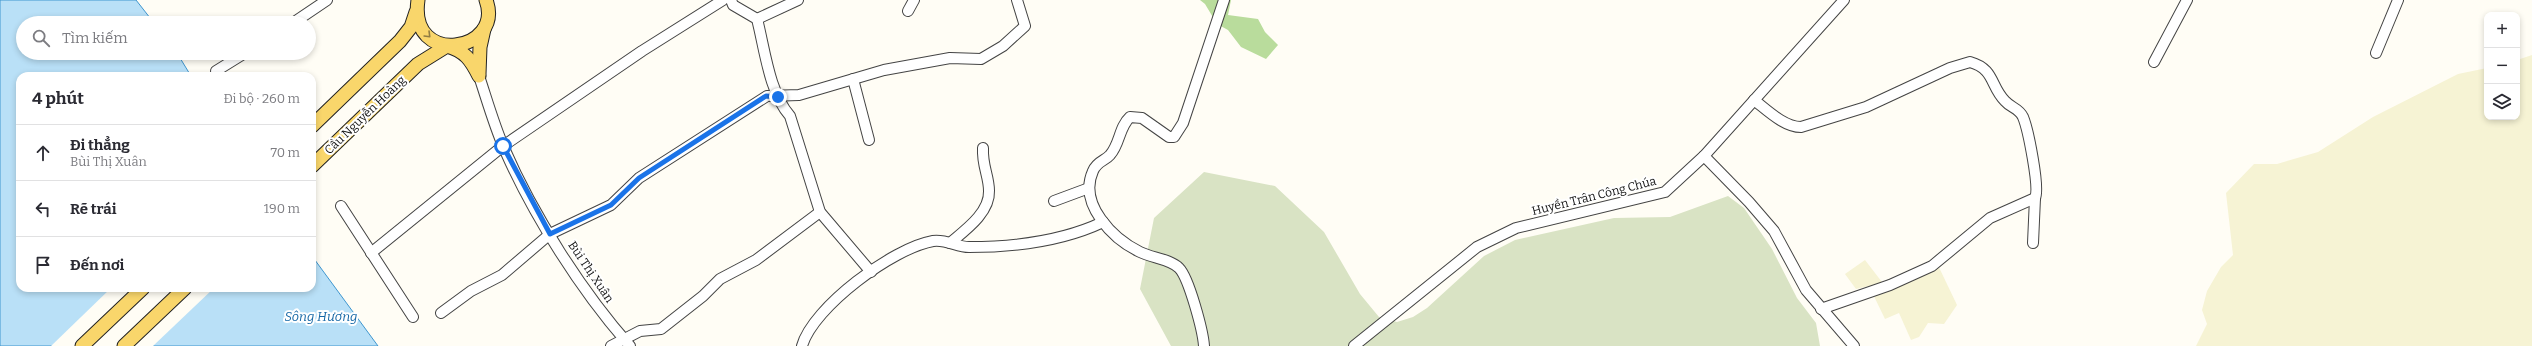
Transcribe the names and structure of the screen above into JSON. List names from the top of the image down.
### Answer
{
  "streets": {
    "main road": ["Cầu Nguyễn Hoàng"],
    "street": ["Huyền Trân Công Chúa", "Bùi Thị Xuân"]
  },
  "water": ["Sông Hương"],
  "page": {
    "map_buttons": ["+", "−"],
    "search": "Tìm kiếm",
    "heading": ["4 phút", "Đi bộ · 260 m"],
    "list": [
      ["Đi thẳng", "Bùi Thị Xuân", "70 m"],
      ["Rẽ trái", "190 m"],
      "Đến nơi"
    ]
  }
}
